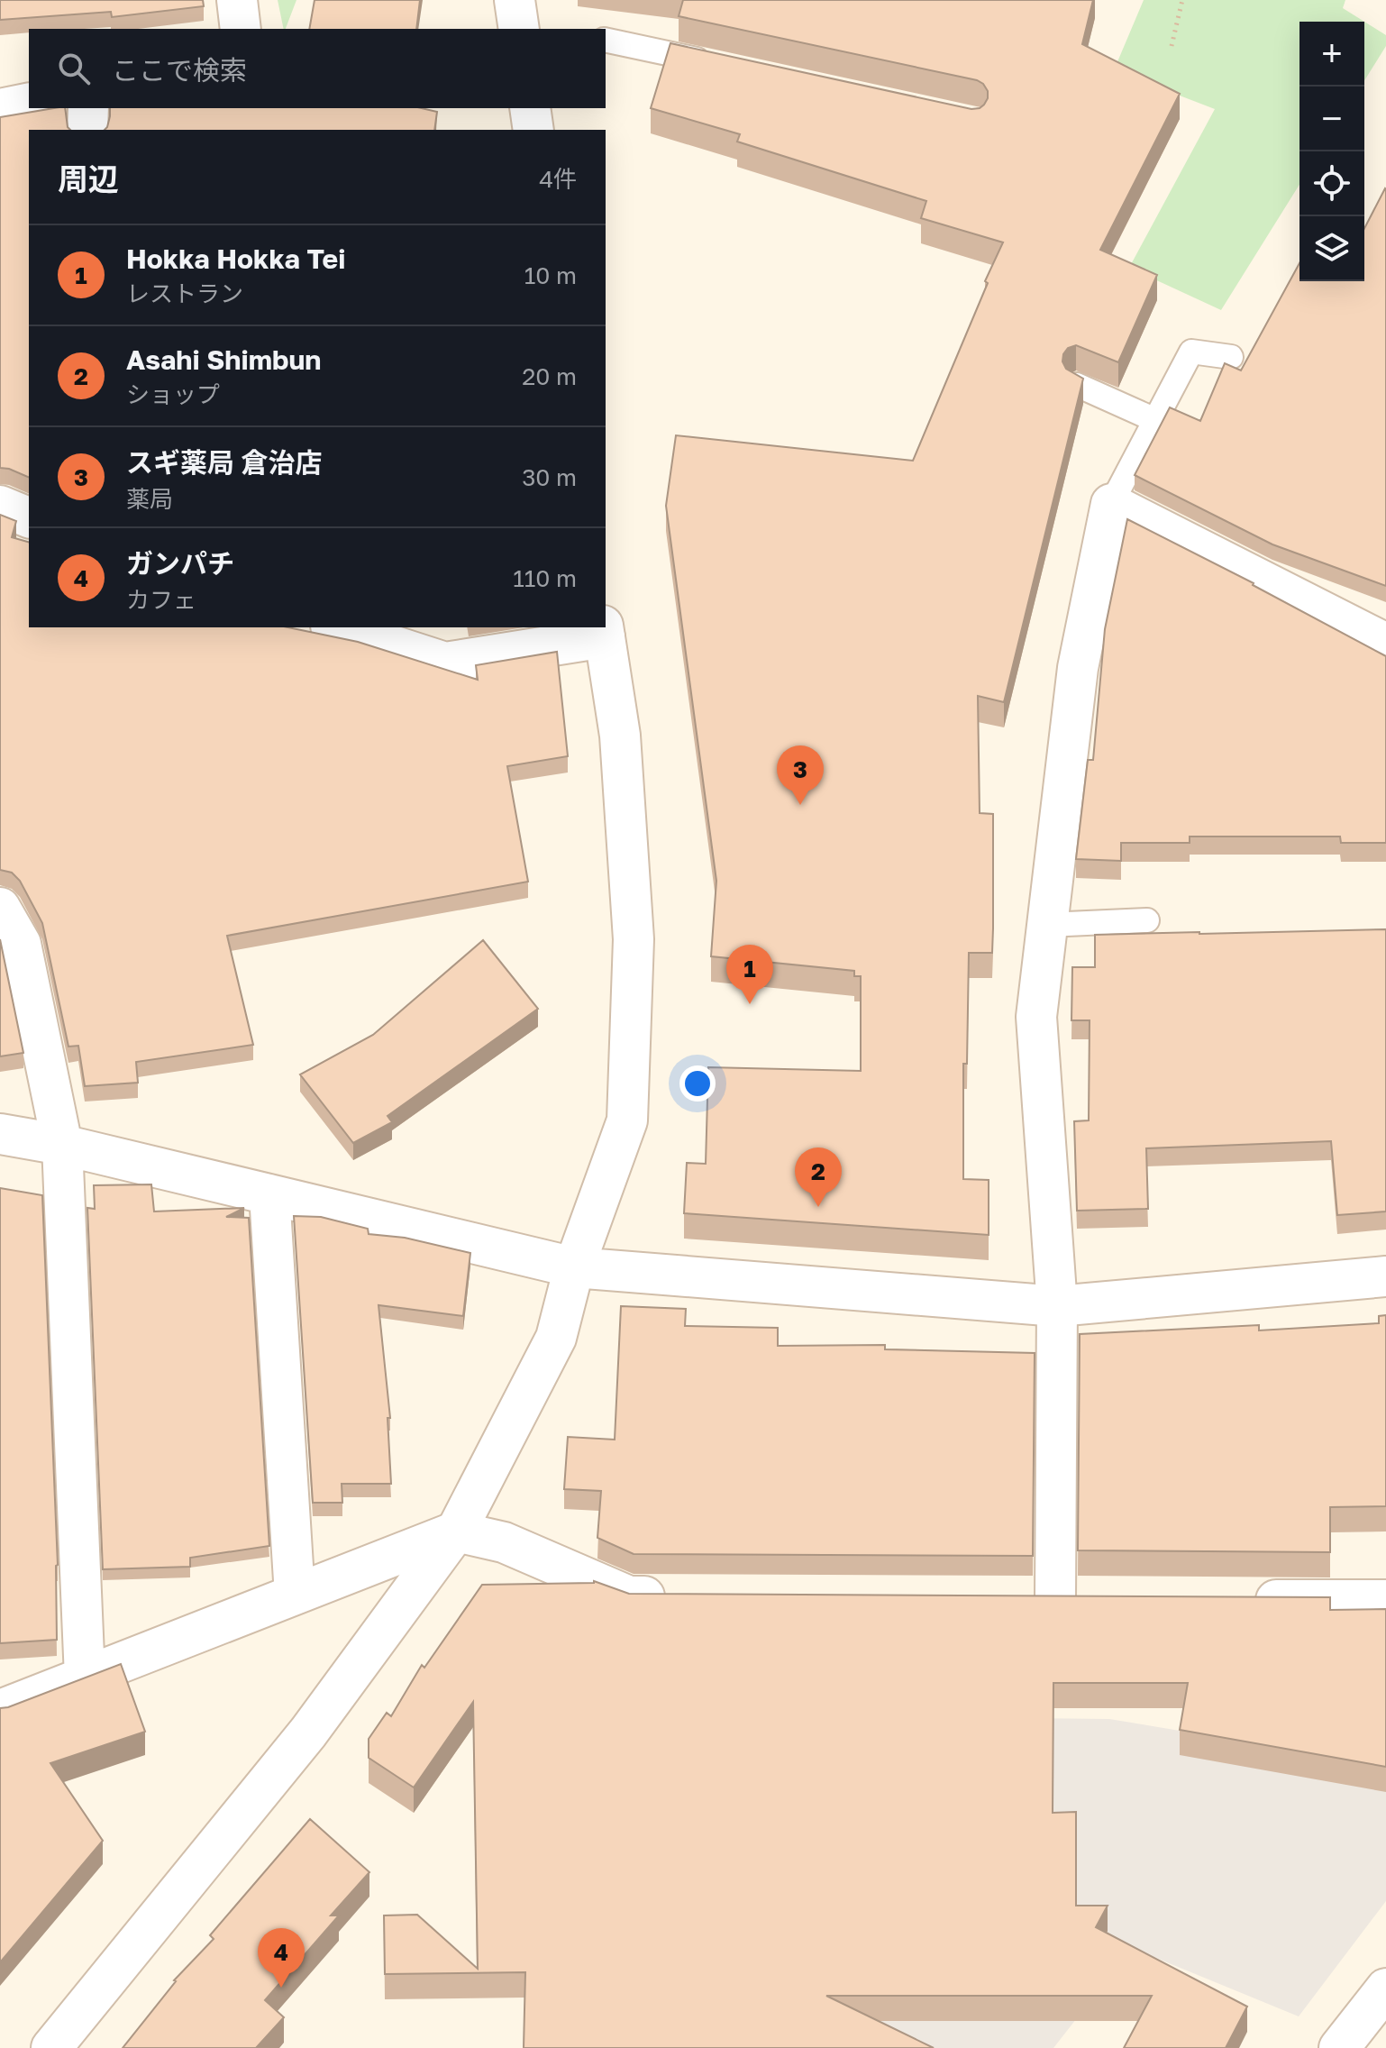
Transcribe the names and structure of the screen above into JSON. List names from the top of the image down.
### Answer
{
  "page": {
    "map_buttons": ["+", "−"],
    "search": "ここで検索",
    "heading": ["周辺", "4件"],
    "list": [
      {
        "mark": "1",
        "name": "Hokka Hokka Tei",
        "note": "レストラン",
        "value": "10 m"
      },
      {
        "mark": "2",
        "name": "Asahi Shimbun",
        "note": "ショップ",
        "value": "20 m"
      },
      {
        "mark": "3",
        "name": "スギ薬局 倉治店",
        "note": "薬局",
        "value": "30 m"
      },
      {
        "mark": "4",
        "name": "ガンパチ",
        "note": "カフェ",
        "value": "110 m"
      }
    ],
    "pins": [
      "3",
      "1",
      "2",
      "4"
    ]
  }
}
